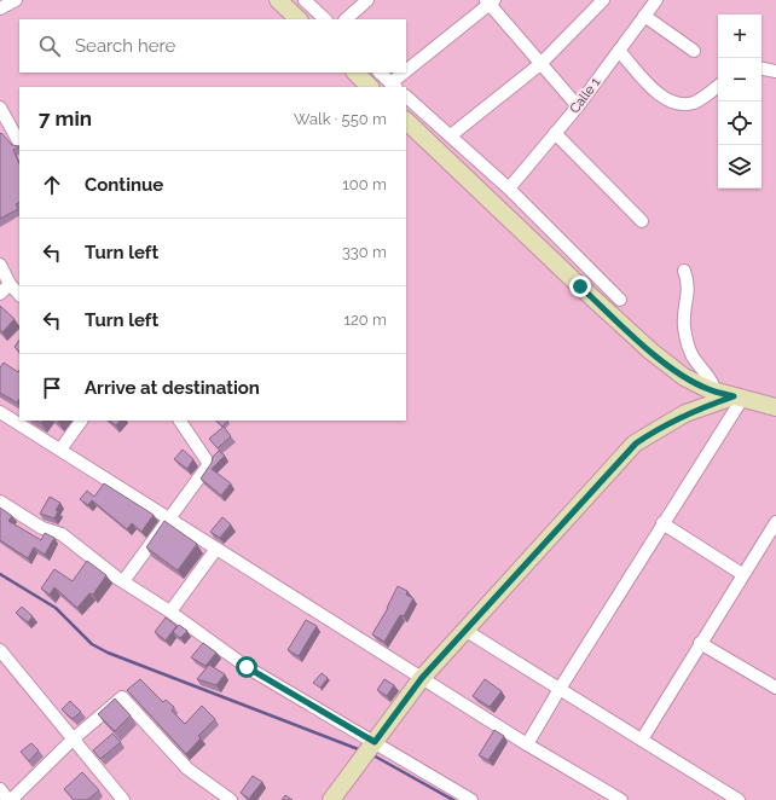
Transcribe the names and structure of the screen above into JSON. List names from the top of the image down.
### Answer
{
  "streets": {
    "street": ["Calle 1"]
  },
  "page": {
    "map_buttons": ["+", "−"],
    "search": "Search here",
    "heading": ["7 min", "Walk · 550 m"],
    "list": [
      ["Continue", "100 m"],
      ["Turn left", "330 m"],
      ["Turn left", "120 m"],
      "Arrive at destination"
    ]
  }
}
